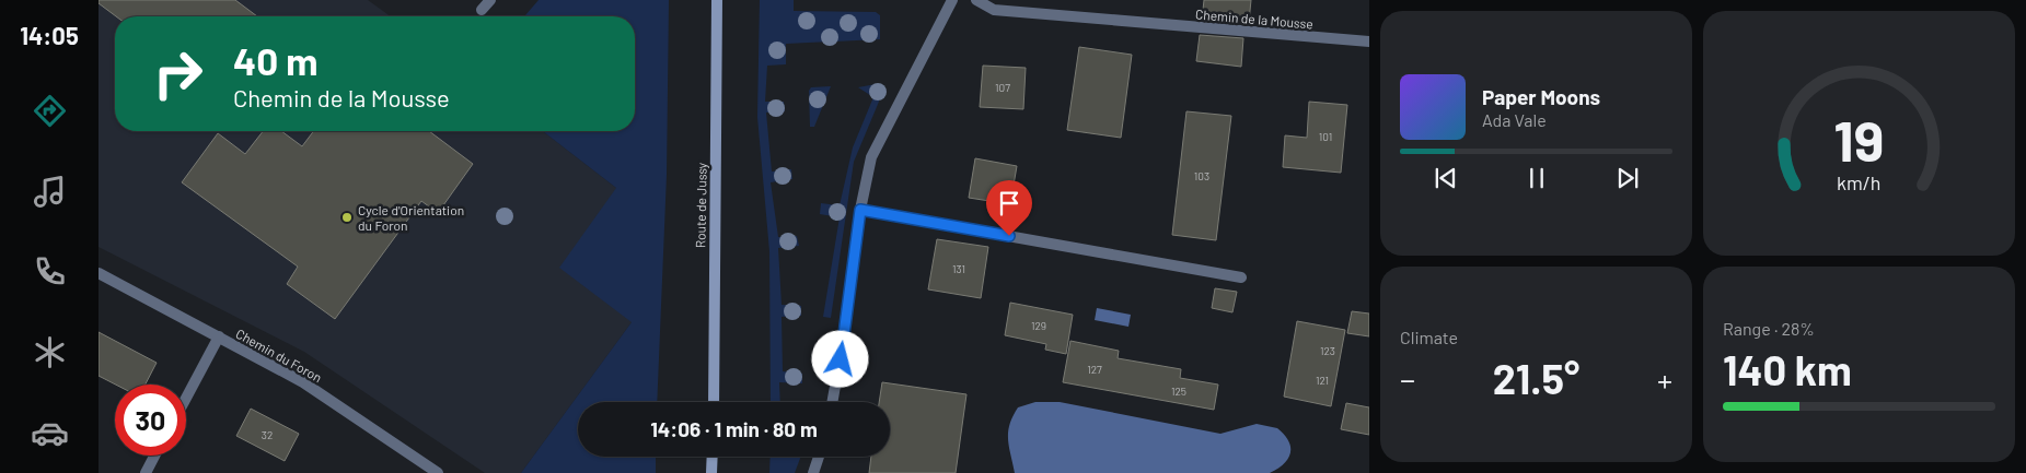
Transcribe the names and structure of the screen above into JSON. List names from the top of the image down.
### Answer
{
  "streets": {
    "main road": ["Route de Jussy"],
    "street": ["Chemin de la Mousse", "Chemin du Foron"]
  },
  "places": ["Cycle d'Orientation du Foron"],
  "house_numbers": [
    "107",
    "101",
    "103",
    "131",
    "129",
    "123",
    "127",
    "121",
    "125",
    "32"
  ],
  "page": {
    "tabs": "14:05",
    "turn": ["40 m", "Chemin de la Mousse"],
    "song": ["Paper Moons", "Ada Vale"],
    "tile": [
      "Climate",
      ["Range · 28%", "140 km"]
    ],
    "heat": ["−", "21.5°", "+"],
    "limit": "30",
    "trip": "14:06 · 1 min · 80 m",
    "gauge": ["19", "km/h"]
  }
}
